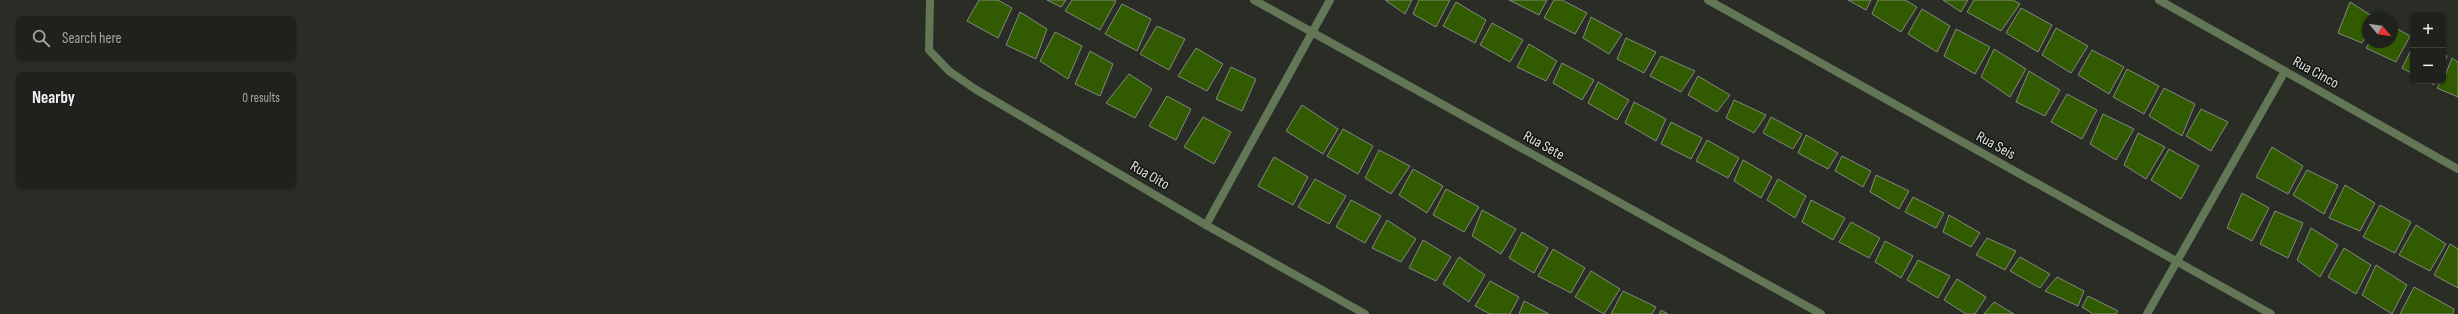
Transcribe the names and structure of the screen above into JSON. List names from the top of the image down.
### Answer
{
  "streets": {
    "street": [
      "Rua Cinco",
      "Rua Sete",
      "Rua Seis",
      "Rua Oito"
    ]
  },
  "north": "bottom right",
  "page": {
    "map_buttons": ["+", "−"],
    "search": "Search here",
    "heading": ["Nearby", "0 results"]
  }
}
